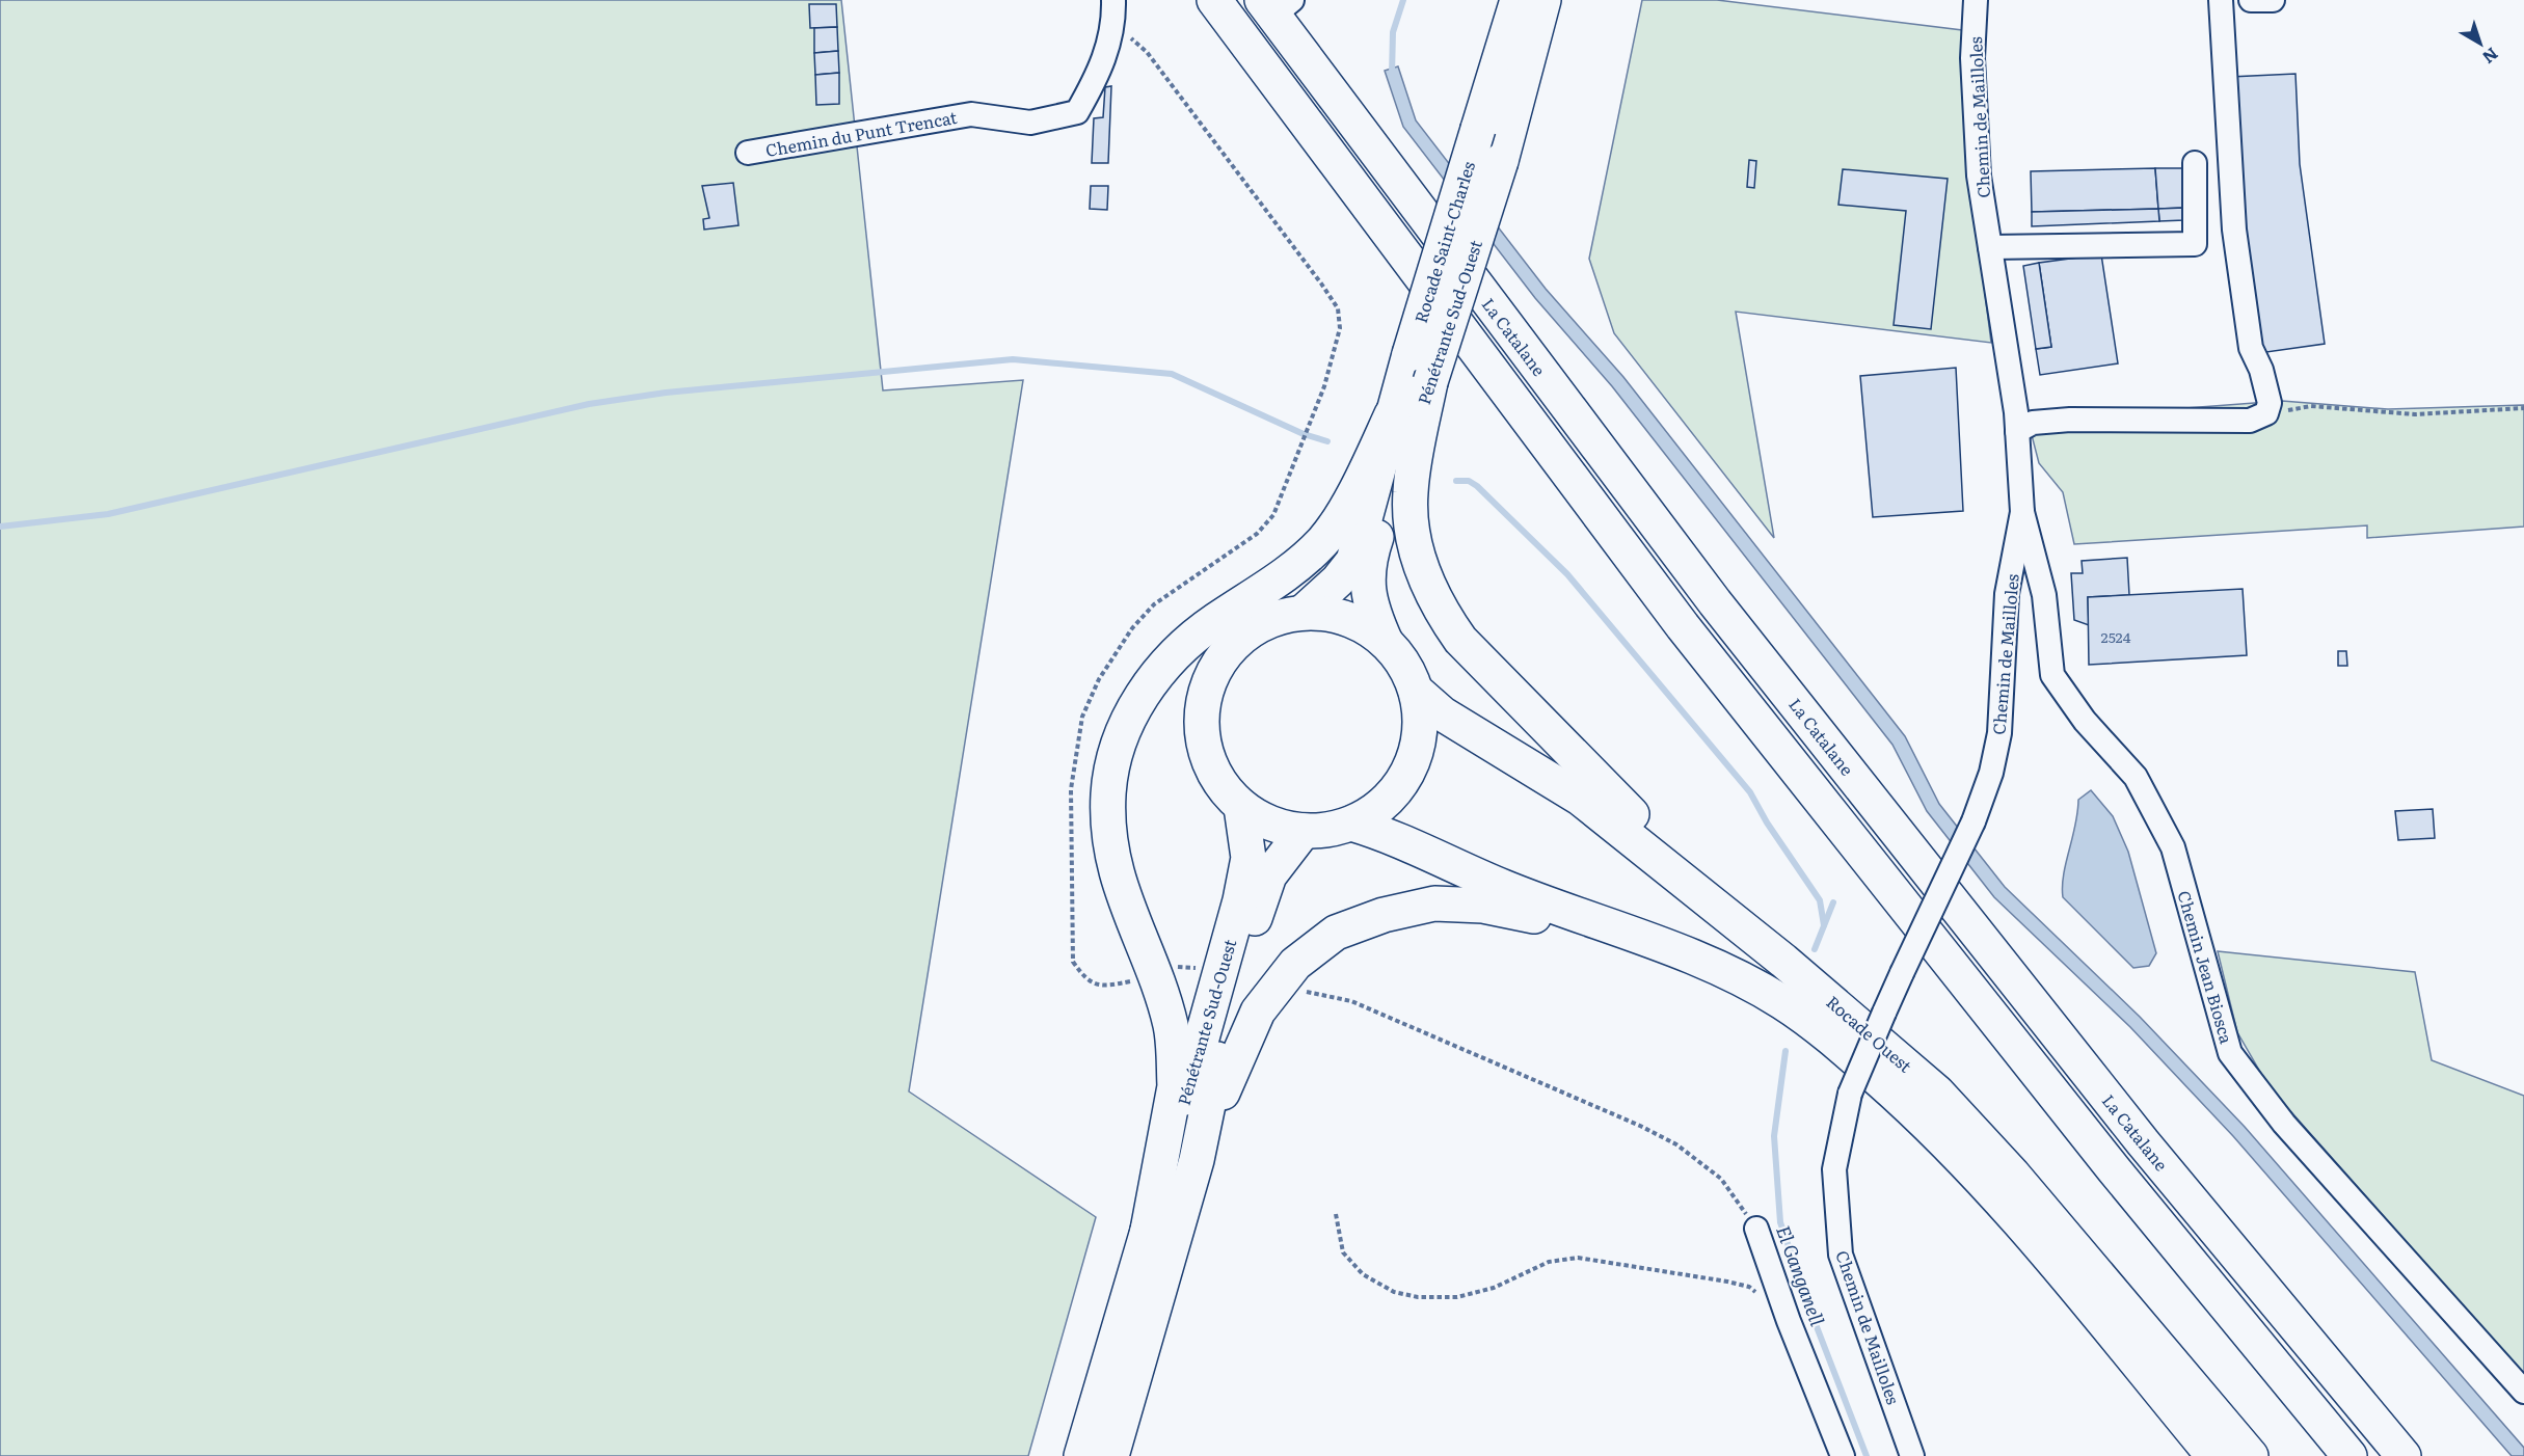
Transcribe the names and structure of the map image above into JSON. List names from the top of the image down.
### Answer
{
  "streets": {
    "highway": [
      "Rocade Saint-Charles",
      "Pénétrante Sud-Ouest",
      "La Catalane",
      "Rocade Ouest"
    ],
    "street": ["Chemin de Mailloles", "Chemin du Punt Trencat", "Chemin Jean Biosca"]
  },
  "crossings": [
    ["Chemin de Mailloles", "Chemin Jean Biosca"],
    ["Rocade Saint-Charles", "Pénétrante Sud-Ouest"],
    ["Pénétrante Sud-Ouest", "Rocade Ouest"]
  ],
  "water": ["El Ganganell"],
  "house_numbers": ["2524"],
  "north": "bottom right"
}
